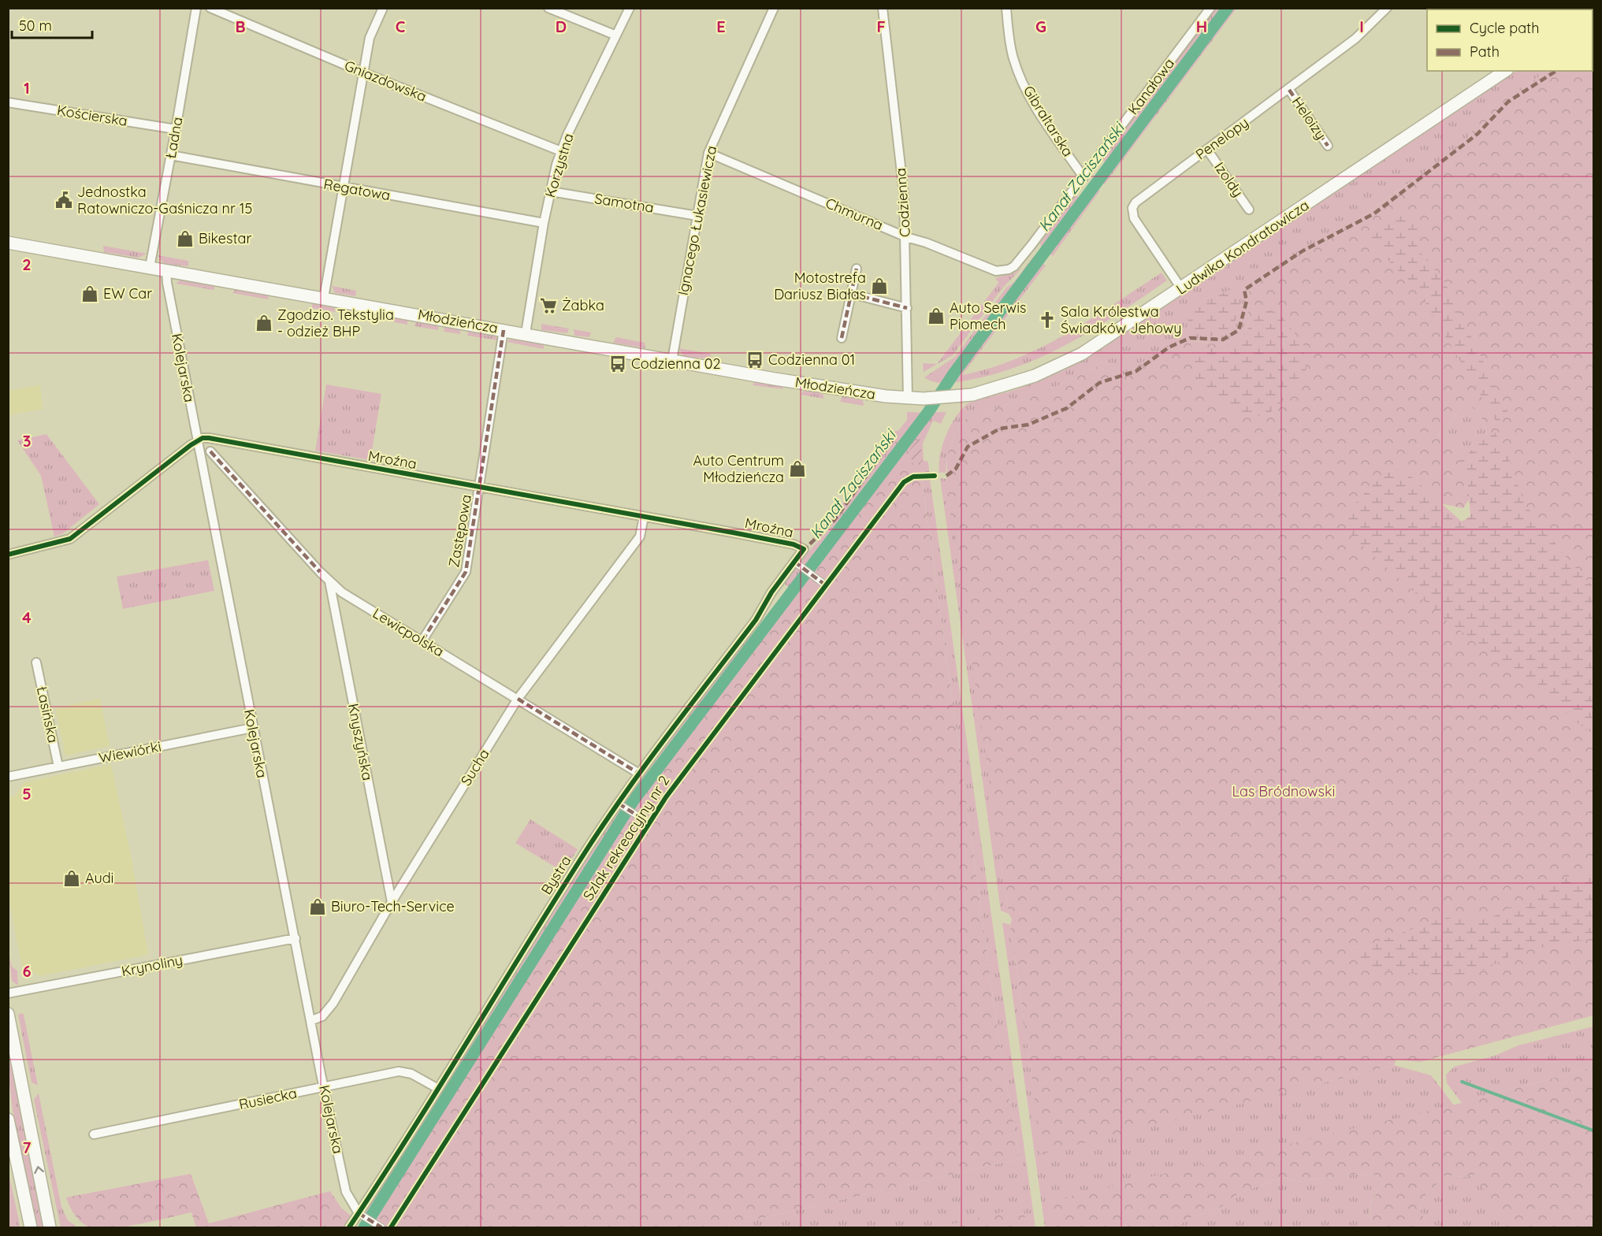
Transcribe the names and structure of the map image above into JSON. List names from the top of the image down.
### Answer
{
  "streets": {
    "main road": ["Ludwika Kondratowicza", "Młodzieńcza"],
    "street": [
      "Gniazdowska",
      "Kanałowa",
      "Kościerska",
      "Heloizy",
      "Gibraltarska",
      "Ładna",
      "Penelopy",
      "Korzystna",
      "Izoldy",
      "Regatowa",
      "Codzienna",
      "Samotna",
      "Chmurna",
      "Ignacego Łukasiewicza",
      "Kolejarska",
      "Mroźna",
      "Zastępowa",
      "Lewicpolska",
      "Łasińska",
      "Knyszyńska",
      "Wiewiórki",
      "Sucha",
      "Szlak rekreacyjny nr 2",
      "Bystra",
      "Krynoliny",
      "Rusiecka"
    ]
  },
  "crossings": [
    ["Gniazdowska", "Korzystna"],
    ["Kanałowa", "Gibraltarska"],
    ["Kanałowa", "Chmurna"],
    ["Kościerska", "Ładna"],
    ["Heloizy", "Penelopy"],
    ["Ładna", "Regatowa"],
    ["Ładna", "Młodzieńcza"],
    ["Penelopy", "Izoldy"],
    ["Penelopy", "Ludwika Kondratowicza"],
    ["Korzystna", "Regatowa"],
    ["Korzystna", "Samotna"],
    ["Korzystna", "Młodzieńcza"],
    ["Codzienna", "Chmurna"],
    ["Codzienna", "Ludwika Kondratowicza"],
    ["Codzienna", "Młodzieńcza"],
    ["Samotna", "Ignacego Łukasiewicza"],
    ["Chmurna", "Ignacego Łukasiewicza"],
    ["Ignacego Łukasiewicza", "Młodzieńcza"],
    ["Ludwika Kondratowicza", "Młodzieńcza"],
    ["Młodzieńcza", "Kolejarska"],
    ["Młodzieńcza", "Zastępowa"],
    ["Kolejarska", "Mroźna"],
    ["Kolejarska", "Wiewiórki"],
    ["Kolejarska", "Sucha"],
    ["Kolejarska", "Bystra"],
    ["Kolejarska", "Krynoliny"],
    ["Kolejarska", "Rusiecka"],
    ["Mroźna", "Zastępowa"],
    ["Mroźna", "Sucha"],
    ["Mroźna", "Bystra"],
    ["Zastępowa", "Lewicpolska"],
    ["Lewicpolska", "Knyszyńska"],
    ["Lewicpolska", "Sucha"],
    ["Lewicpolska", "Bystra"],
    ["Łasińska", "Wiewiórki"],
    ["Knyszyńska", "Sucha"],
    ["Bystra", "Rusiecka"]
  ],
  "water": ["Kanał Zaciszański"],
  "parks": ["Las Bródnowski"],
  "places": {
    "public building": ["Jednostka Ratowniczo-Gaśnicza nr 15"],
    "shop": [
      "Bikestar",
      "Motostrefa Dariusz Białas",
      "EW Car",
      "Auto Serwis Piomech",
      "Zgodzio. Tekstylia - odzież BHP",
      "Auto Centrum Młodzieńcza",
      "Audi",
      "Biuro-Tech-Service"
    ],
    "supermarket": ["Żabka"],
    "church": ["Sala Królestwa Świadków Jehowy"],
    "bus stop": ["Codzienna 01", "Codzienna 02"]
  },
  "legend": ["Cycle path", "Path"],
  "scale_bar": "50 m",
  "grid": {
    "columns": [
      "B",
      "C",
      "D",
      "E",
      "F",
      "G",
      "H",
      "I"
    ],
    "rows": [
      "1",
      "2",
      "3",
      "4",
      "5",
      "6",
      "7"
    ]
  }
}
